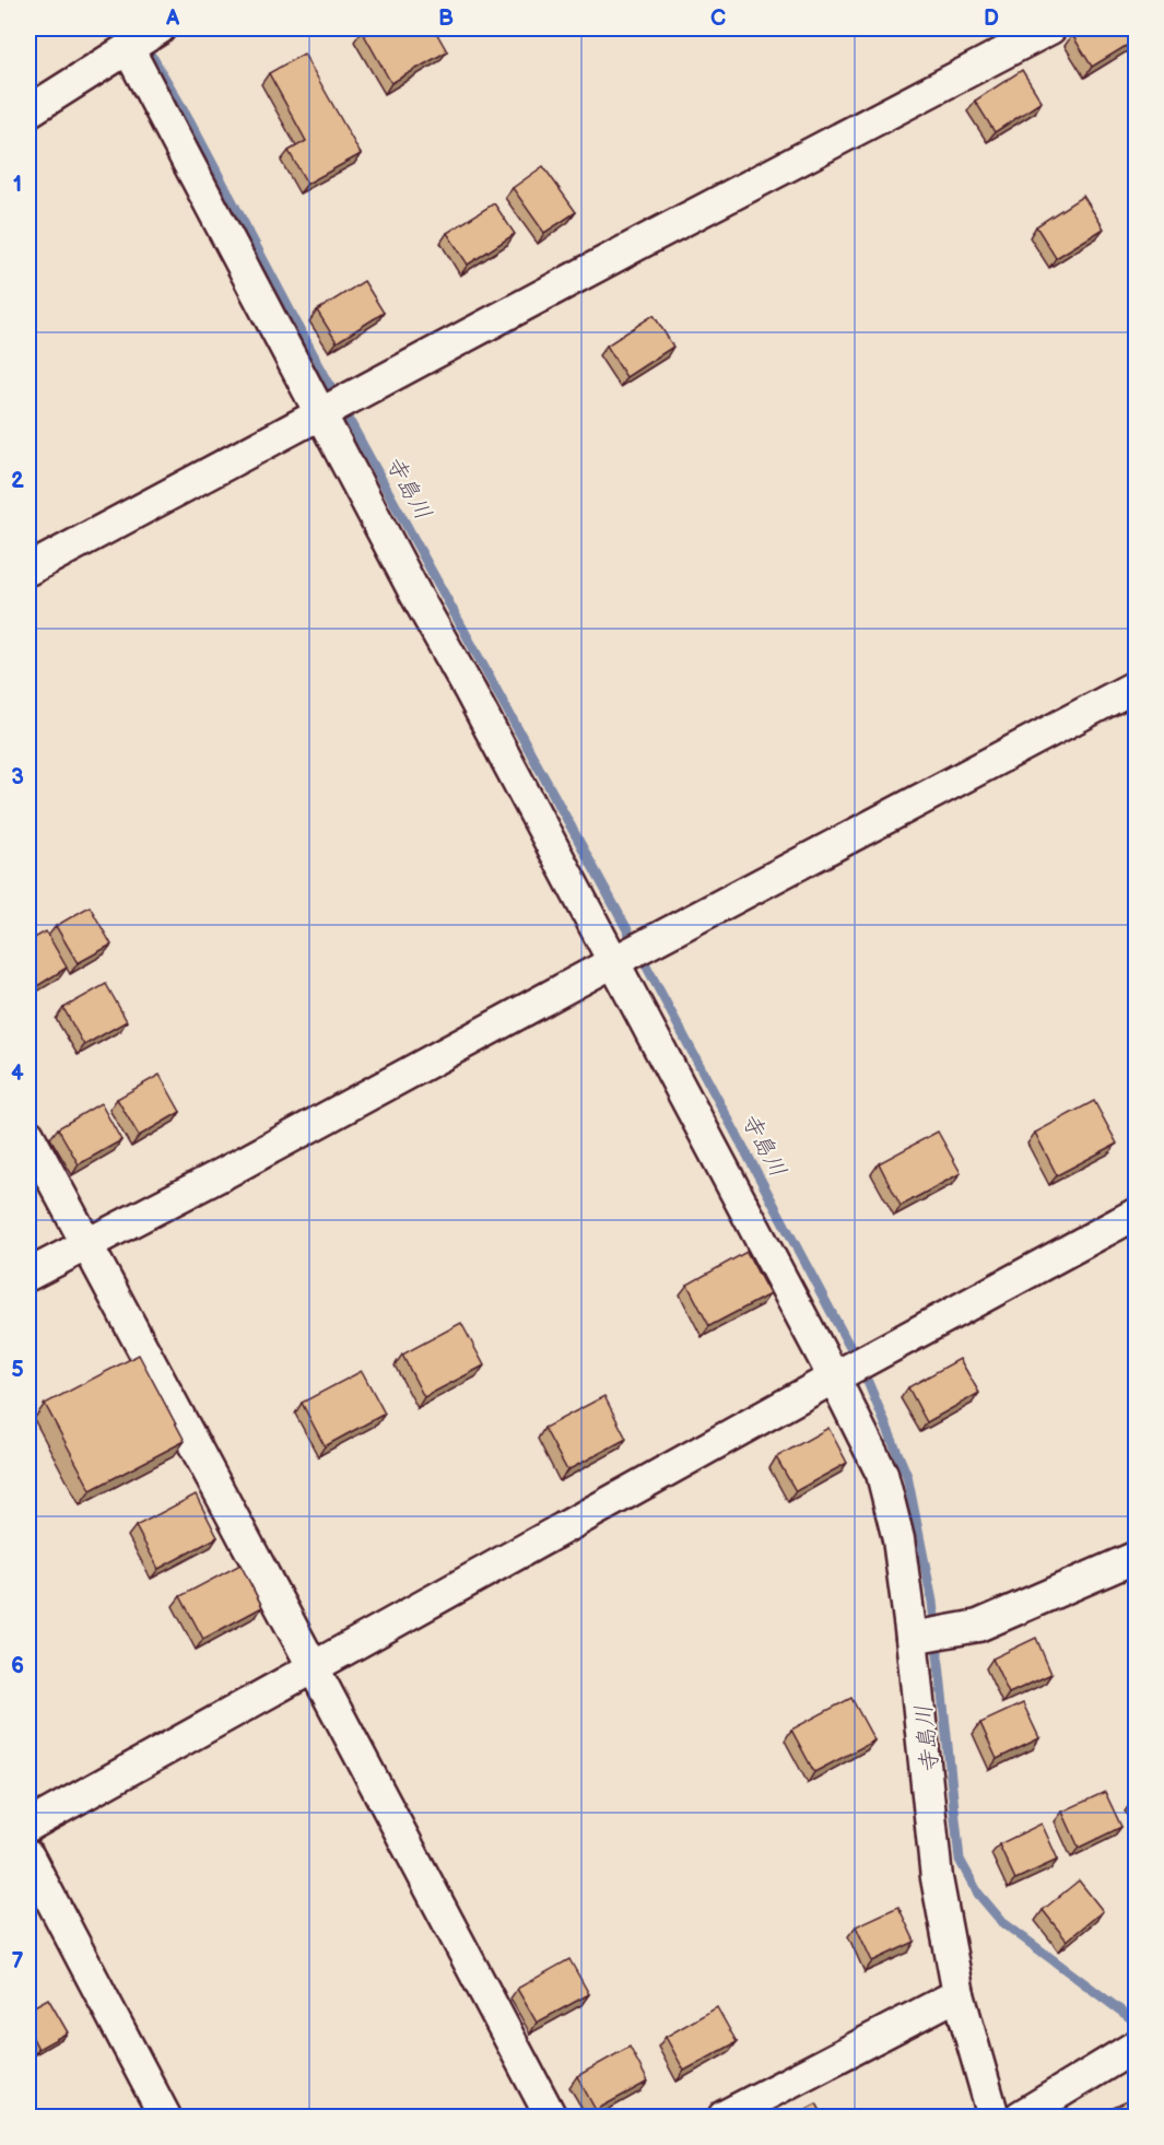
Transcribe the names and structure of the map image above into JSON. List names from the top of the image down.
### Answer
{
  "water": ["寺島川"],
  "grid": {
    "columns": [
      "A",
      "B",
      "C",
      "D"
    ],
    "rows": [
      "1",
      "2",
      "3",
      "4",
      "5",
      "6",
      "7"
    ]
  }
}
